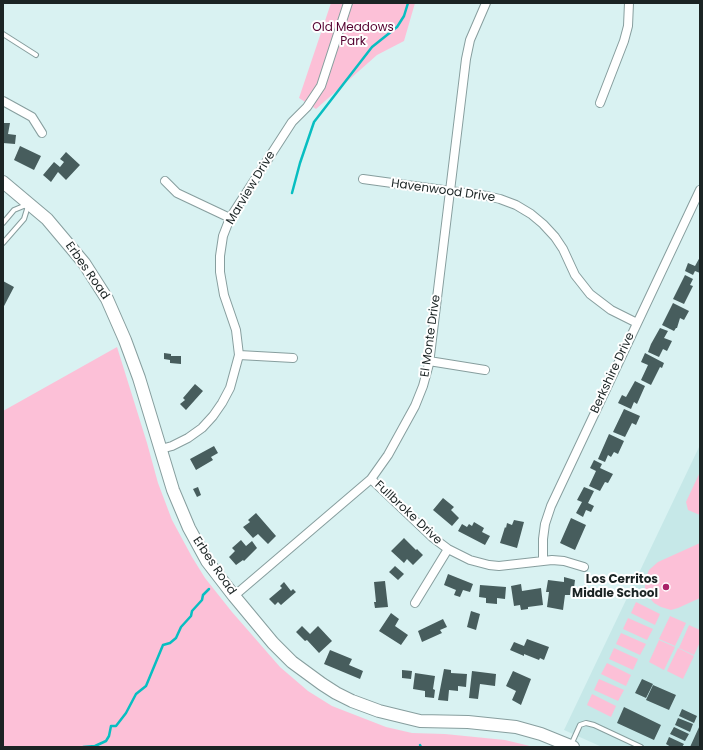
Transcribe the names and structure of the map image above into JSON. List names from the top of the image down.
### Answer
{
  "streets": {
    "main road": ["Erbes Road"],
    "street": [
      "Marview Drive",
      "Havenwood Drive",
      "El Monte Drive",
      "Berkshire Drive",
      "Fullbroke Drive"
    ]
  },
  "crossings": [
    ["Marview Drive", "Erbes Road"],
    ["Havenwood Drive", "El Monte Drive"],
    ["Havenwood Drive", "Berkshire Drive"],
    ["Erbes Road", "El Monte Drive"],
    ["El Monte Drive", "Fullbroke Drive"],
    ["Berkshire Drive", "Fullbroke Drive"]
  ],
  "parks": ["Old Meadows Park"],
  "places": ["Los Cerritos Middle School"]
}
